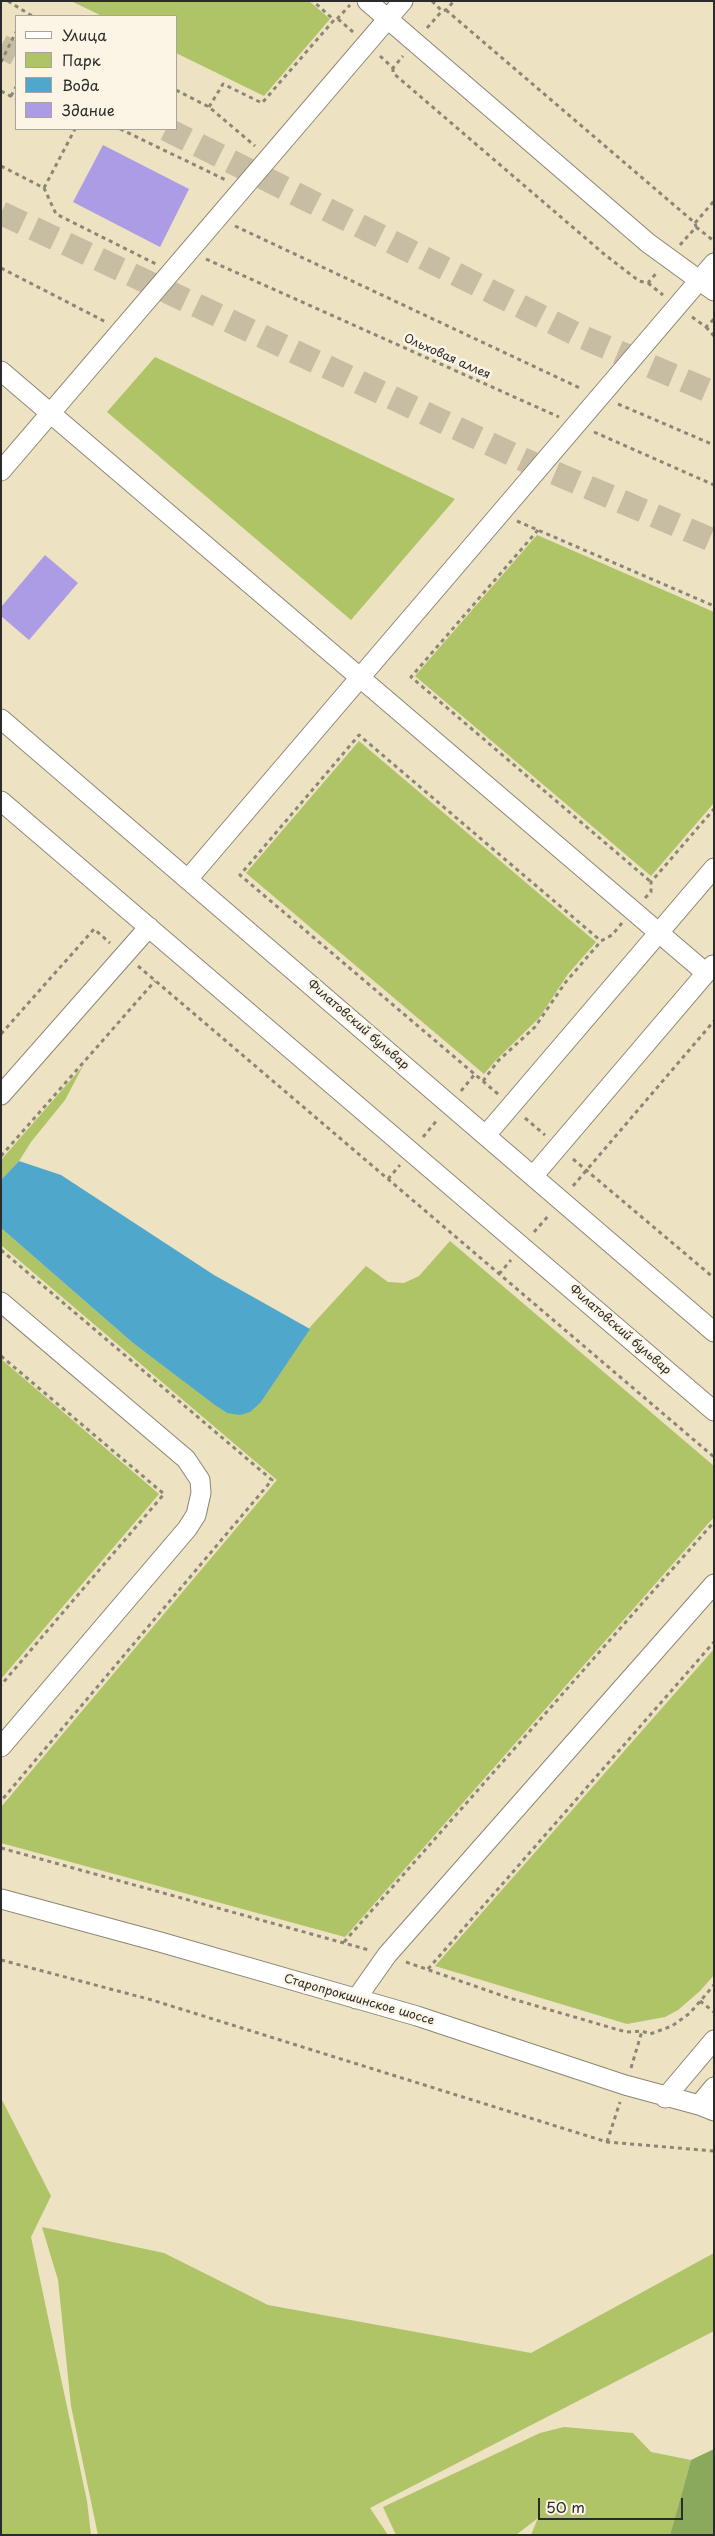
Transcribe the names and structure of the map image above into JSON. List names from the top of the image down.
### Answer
{
  "streets": {
    "street": ["Филатовский бульвар", "Старопрокшинское шоссе"],
    "path": ["Ольховая аллея"]
  },
  "legend": [
    "Улица",
    "Парк",
    "Вода",
    "Здание"
  ],
  "scale_bar": "50 m"
}
